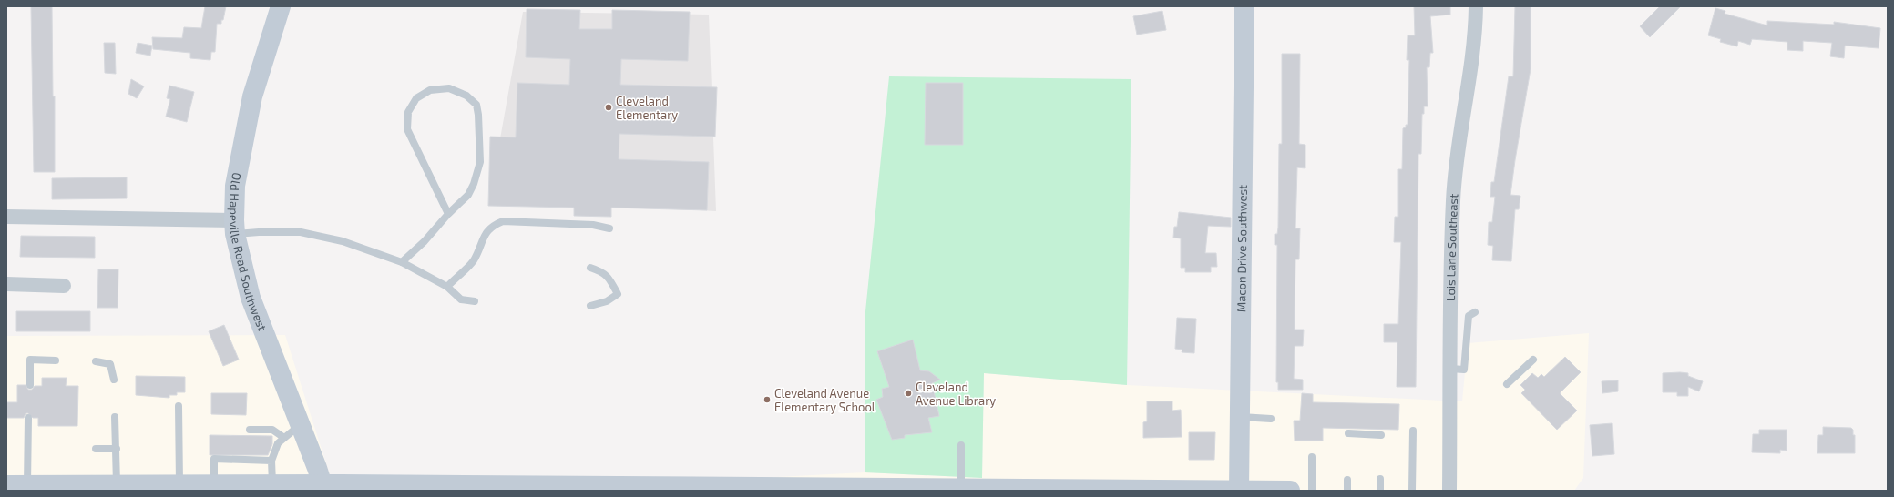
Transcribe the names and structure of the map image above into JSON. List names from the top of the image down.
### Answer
{
  "streets": {
    "main road": ["Macon Drive Southwest", "Old Hapeville Road Southwest"],
    "street": ["Lois Lane Southeast"]
  },
  "places": ["Cleveland Elementary", "Cleveland Avenue Library", "Cleveland Avenue Elementary School"]
}
